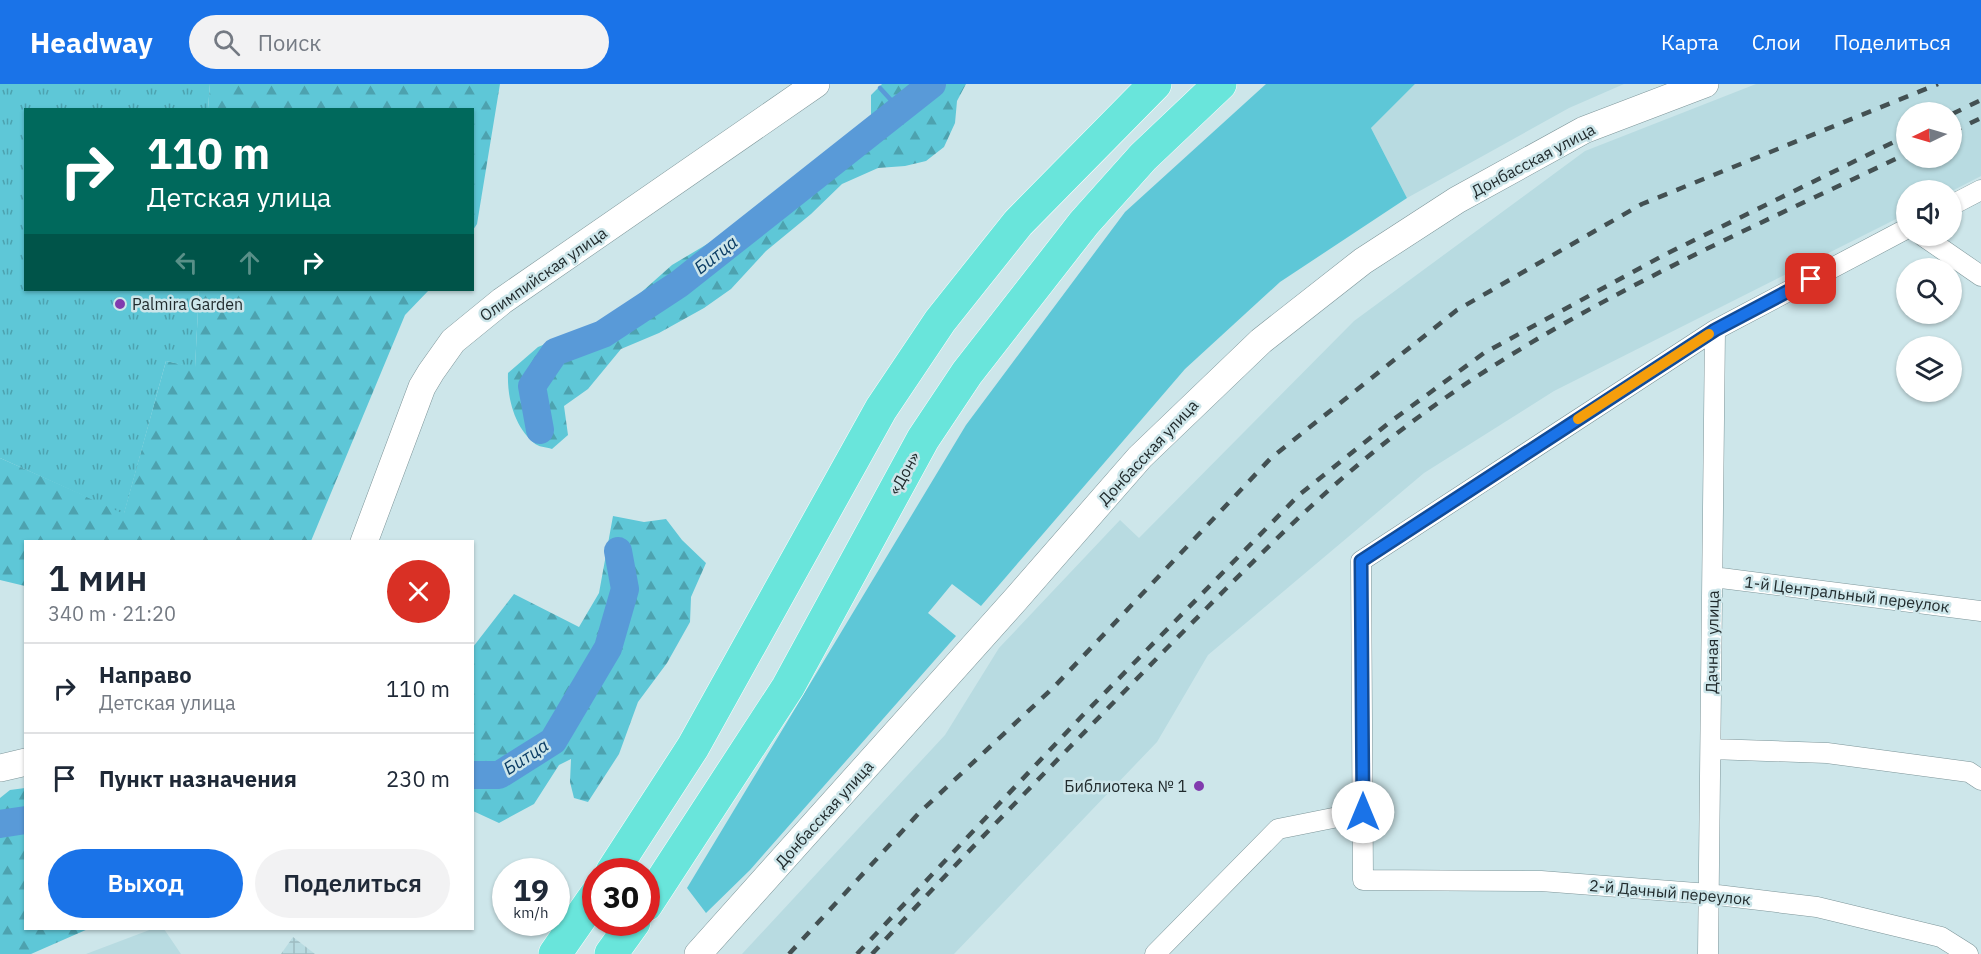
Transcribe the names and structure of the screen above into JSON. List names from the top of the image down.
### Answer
{
  "streets": {
    "highway": ["«Дон»"],
    "street": [
      "Донбасская улица",
      "Олимпийская улица",
      "1-й Центральный переулок",
      "Дачная улица",
      "2-й Дачный переулок"
    ]
  },
  "crossings": [
    ["1-й Центральный переулок", "Дачная улица"],
    ["Дачная улица", "2-й Дачный переулок"]
  ],
  "water": ["Битца"],
  "places": ["Palmira Garden", "Библиотека № 1"],
  "north": "left",
  "page": {
    "header": "Headway",
    "search": "Поиск",
    "nav": ["Карта", "Слои", "Поделиться"],
    "turn": ["110 m", "Детская улица"],
    "heading": ["1 мин", "340 m · 21:20"],
    "list": [
      {
        "name": "Направо",
        "note": "Детская улица",
        "value": "110 m"
      },
      {
        "name": "Пункт назначения",
        "value": "230 m"
      }
    ],
    "buttons": ["Выход", "Поделиться"],
    "speed": "19 km/h",
    "limit": "30"
  }
}
